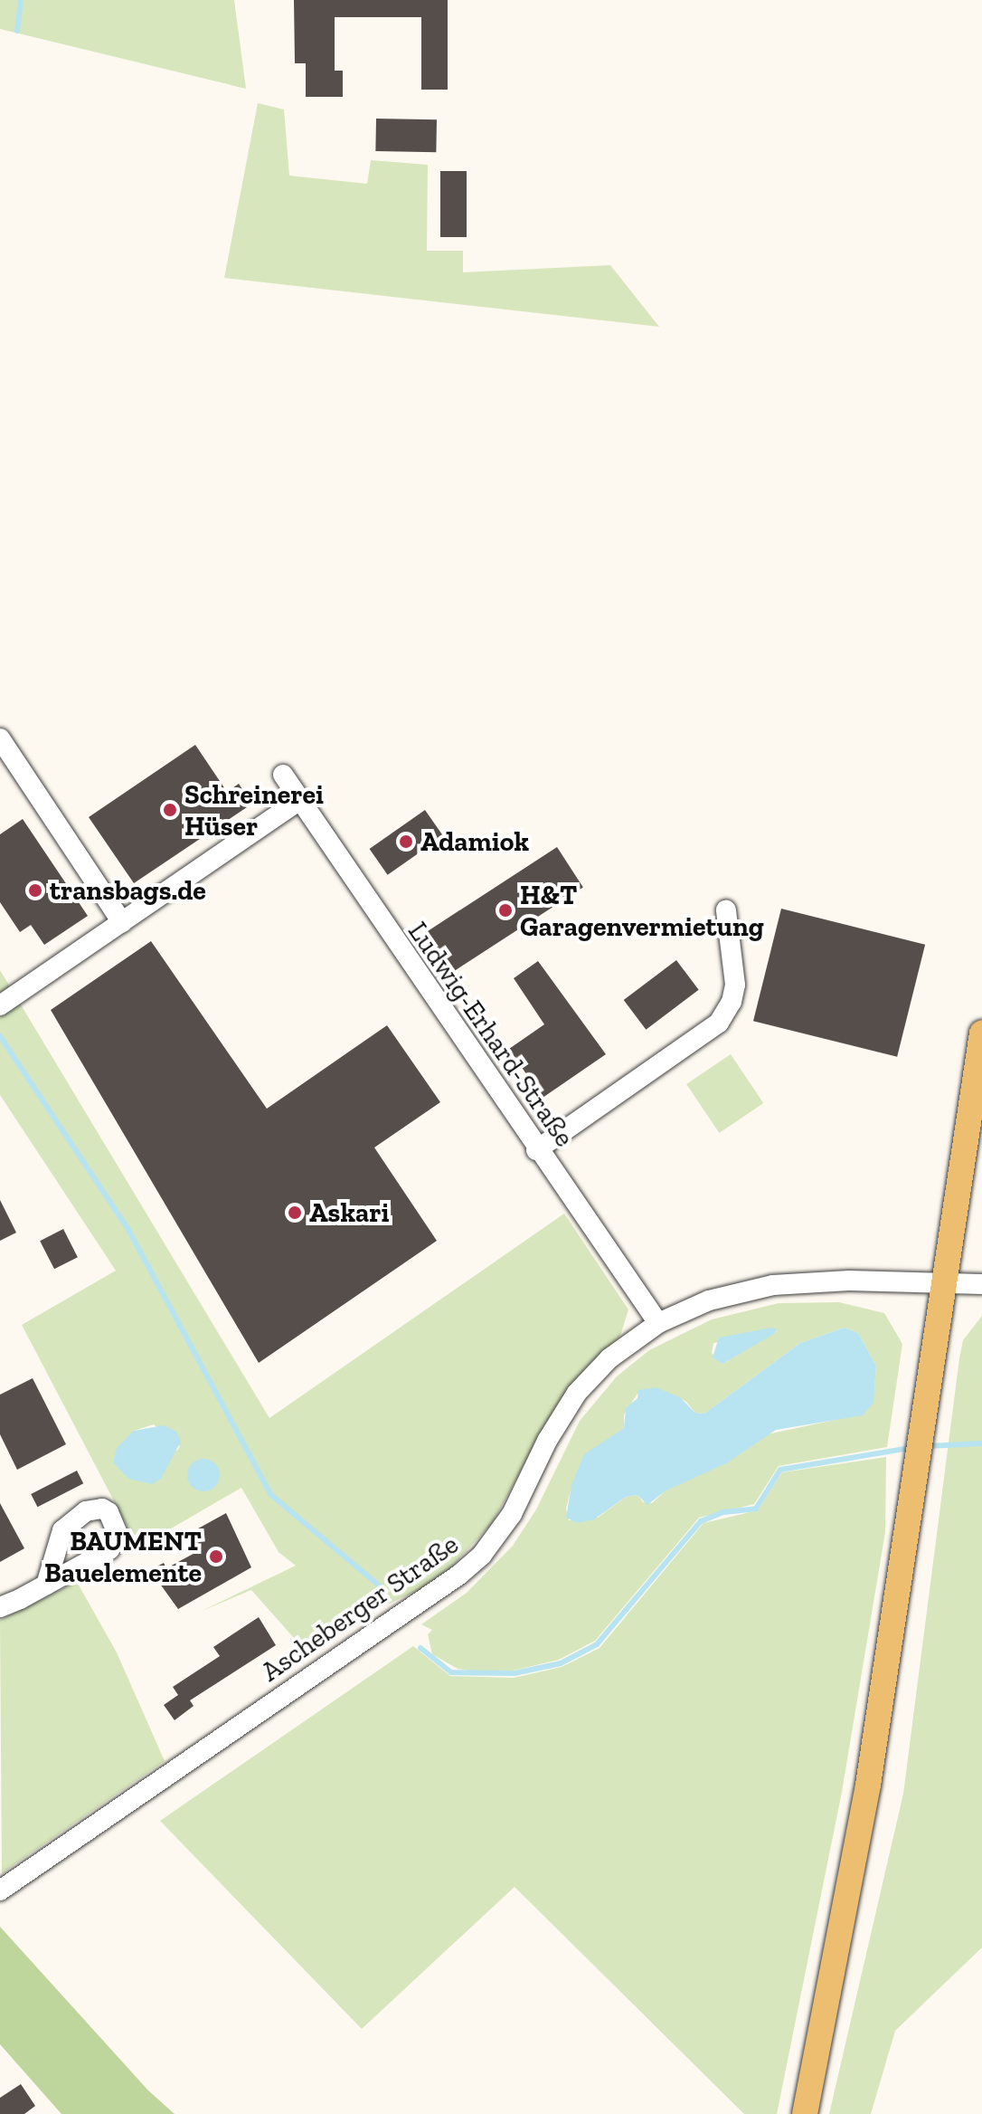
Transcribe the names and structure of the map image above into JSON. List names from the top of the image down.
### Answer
{
  "streets": {
    "street": ["Ludwig-Erhard-Straße", "Ascheberger Straße"]
  },
  "crossings": [
    ["Ludwig-Erhard-Straße", "Ascheberger Straße"]
  ],
  "places": [
    "Schreinerei Hüser",
    "Adamiok",
    "transbags.de",
    "H&T Garagenvermietung",
    "Askari",
    "BAUMENT Bauelemente"
  ]
}
